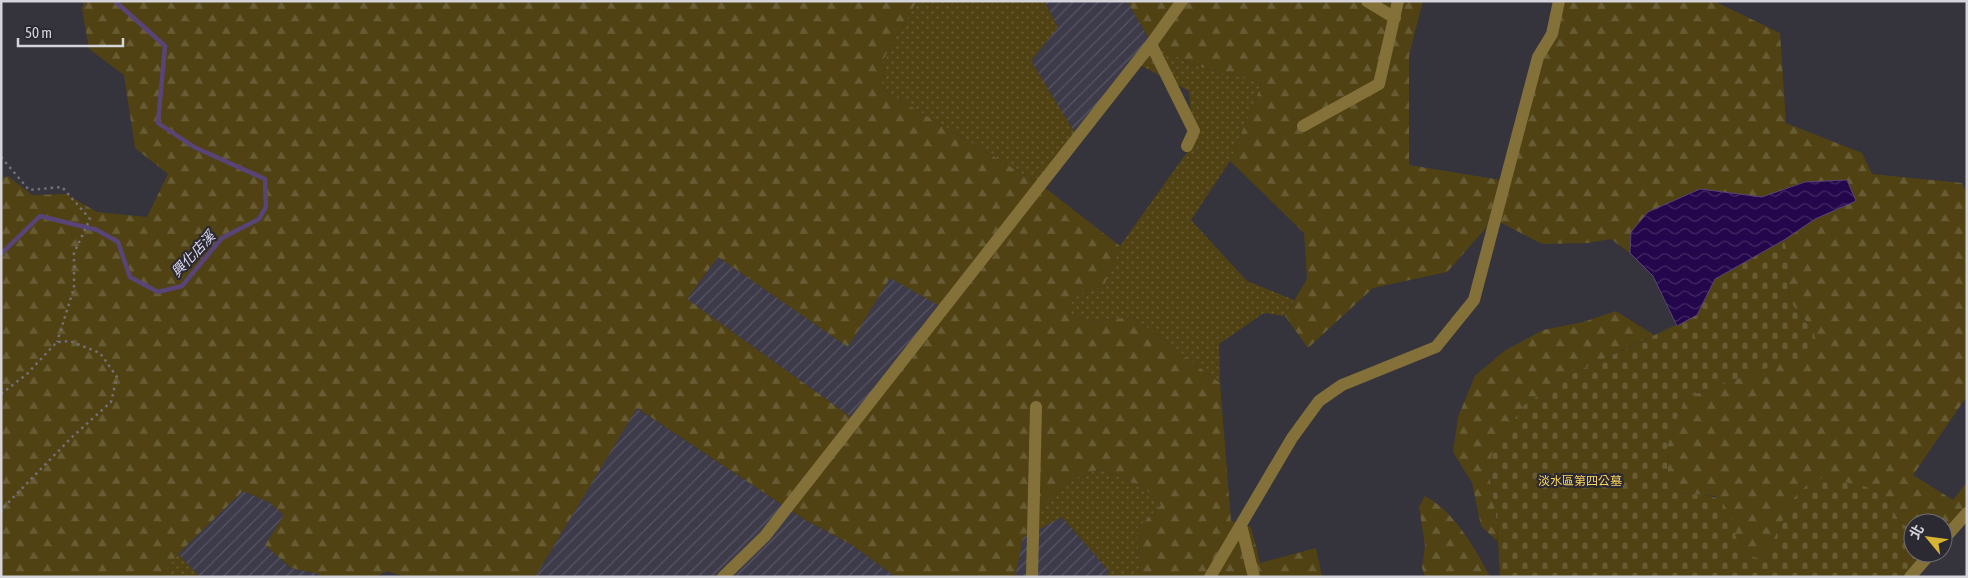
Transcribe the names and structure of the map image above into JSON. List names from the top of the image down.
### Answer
{
  "water": ["興化店溪"],
  "parks": ["淡水區第四公墓"],
  "scale_bar": "50 m",
  "north": "top left"
}
